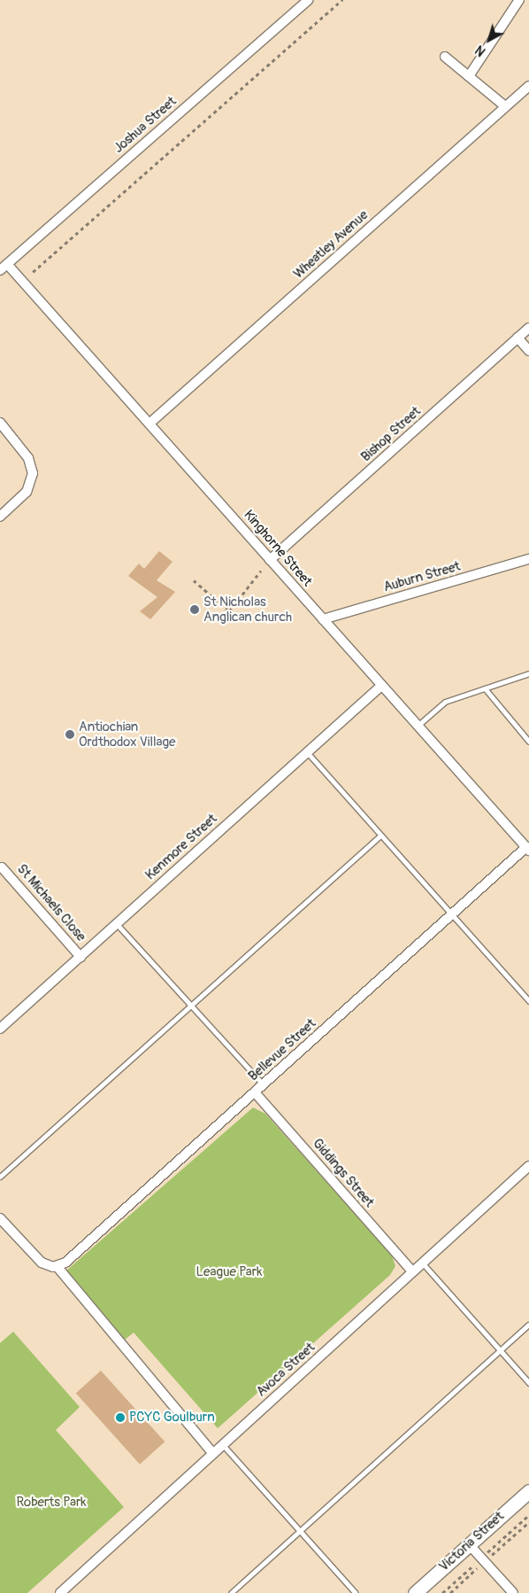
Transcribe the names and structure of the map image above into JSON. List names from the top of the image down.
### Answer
{
  "streets": {
    "main road": ["Victoria Street"],
    "street": [
      "Joshua Street",
      "Wheatley Avenue",
      "Bishop Street",
      "Kinghorne Street",
      "Auburn Street",
      "Kenmore Street",
      "St Michaels Close",
      "Bellevue Street",
      "Giddings Street",
      "Avoca Street"
    ]
  },
  "crossings": [
    ["Joshua Street", "Kinghorne Street"],
    ["Wheatley Avenue", "Kinghorne Street"],
    ["Bishop Street", "Kinghorne Street"],
    ["Kinghorne Street", "Auburn Street"],
    ["Kinghorne Street", "Kenmore Street"],
    ["Kinghorne Street", "Bellevue Street"],
    ["Kenmore Street", "St Michaels Close"],
    ["Bellevue Street", "Giddings Street"],
    ["Giddings Street", "Avoca Street"]
  ],
  "parks": ["League Park", "Roberts Park"],
  "places": ["St Nicholas Anglican church", "Antiochian Ordthodox Village", "PCYC Goulburn"],
  "north": "bottom left"
}
